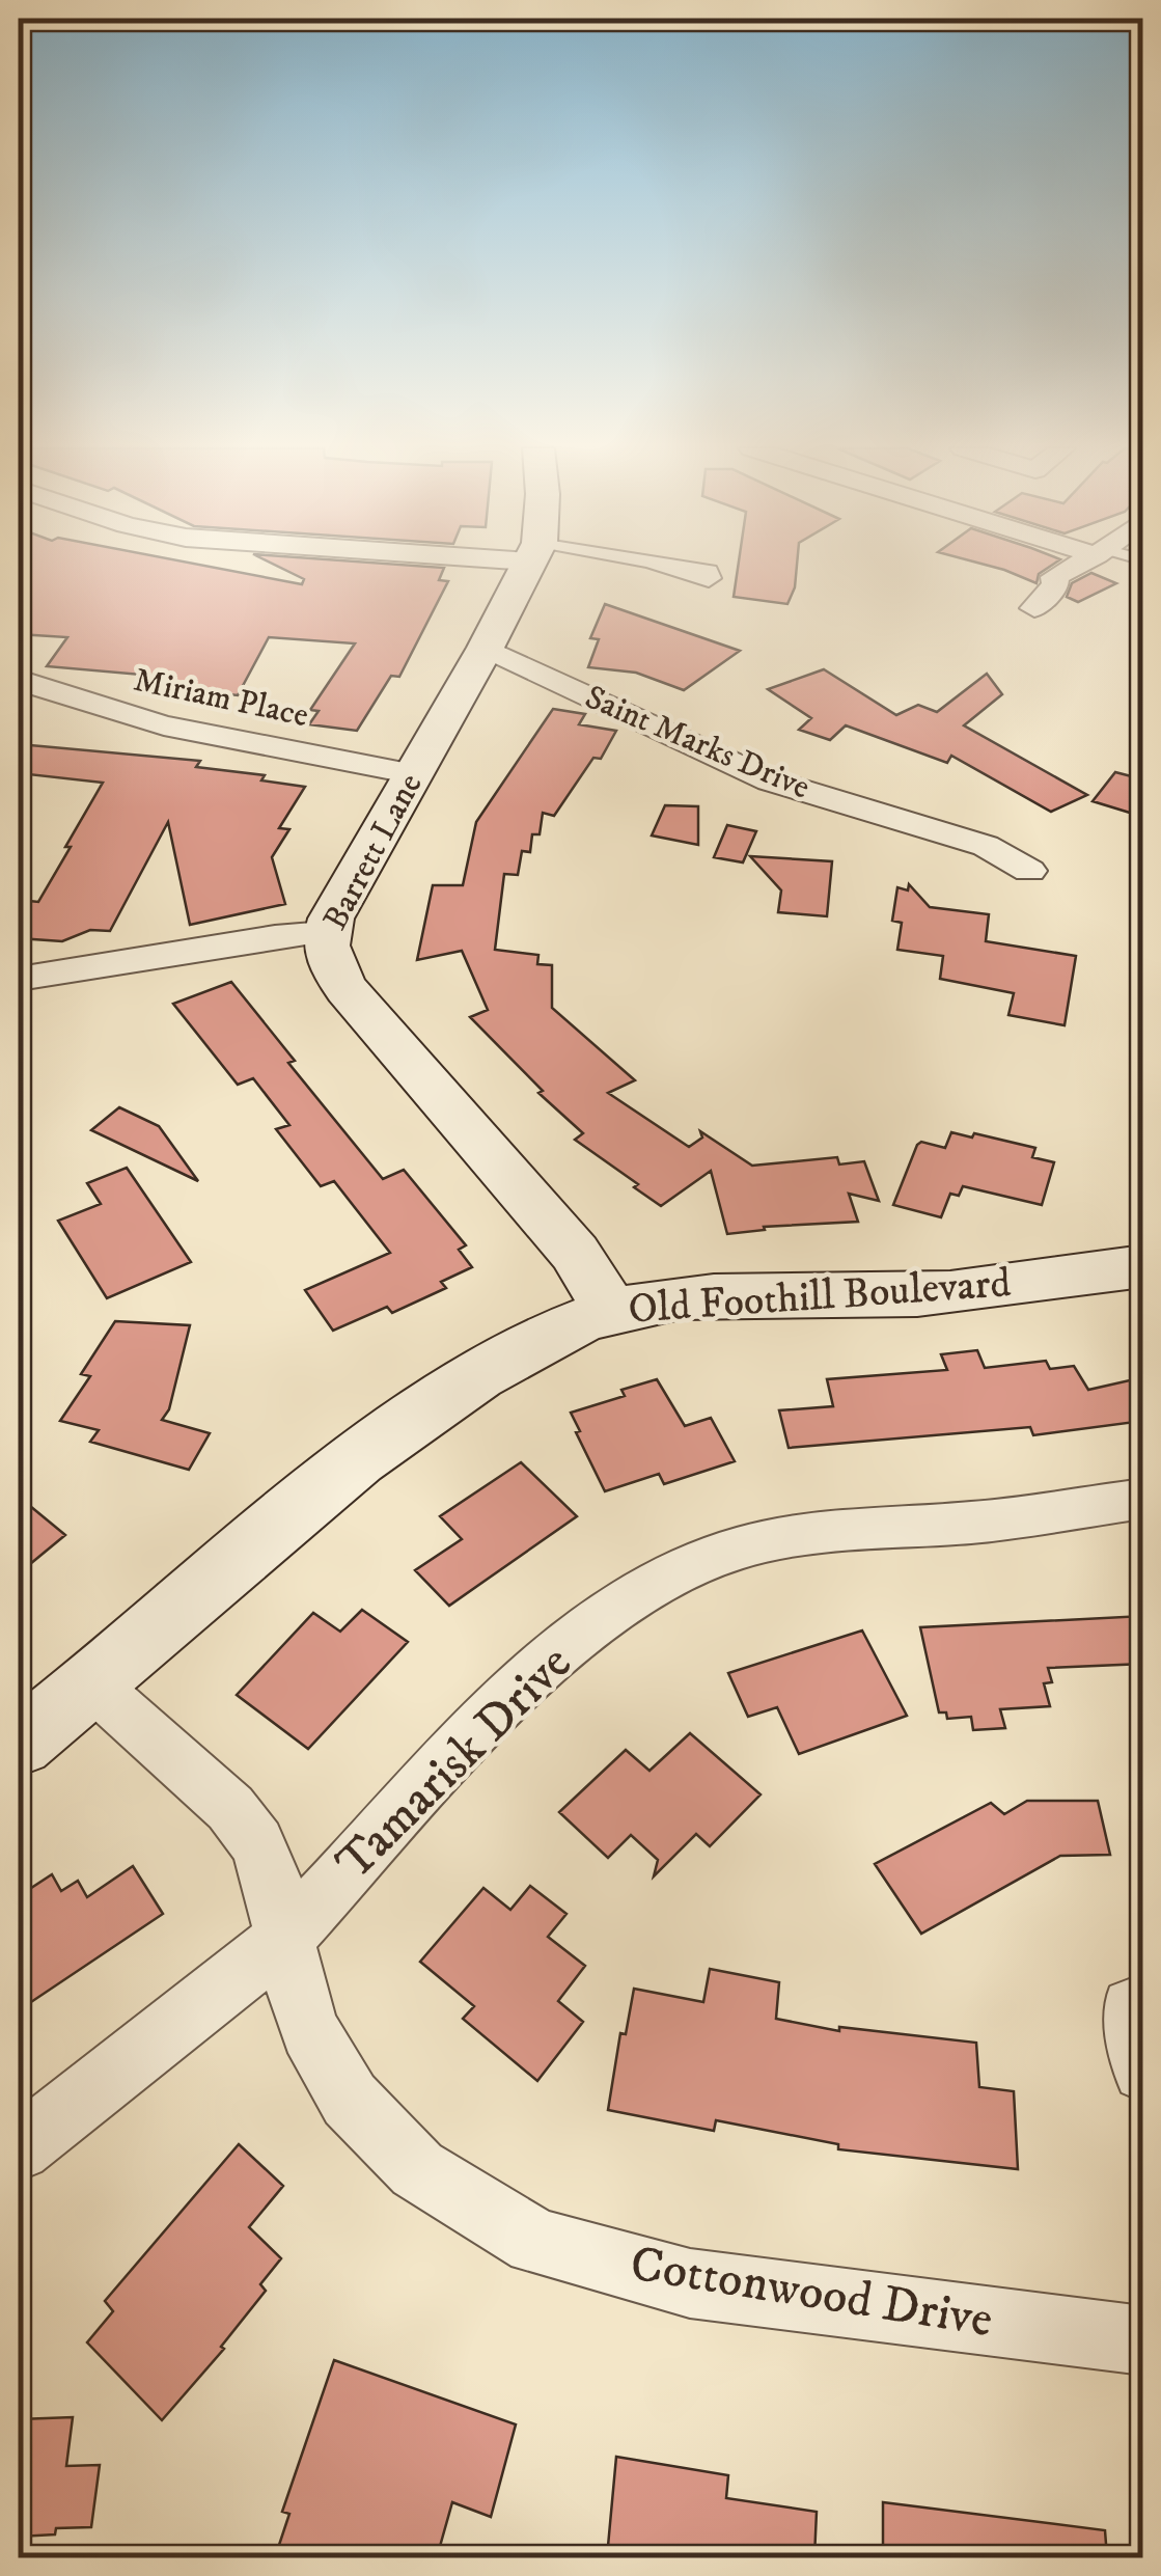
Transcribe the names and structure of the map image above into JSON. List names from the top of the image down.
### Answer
{
  "streets": {
    "street": [
      "Miriam Place",
      "Saint Marks Drive",
      "Barrett Lane",
      "Old Foothill Boulevard",
      "Tamarisk Drive",
      "Cottonwood Drive"
    ]
  },
  "crossings": [
    ["Miriam Place", "Barrett Lane"],
    ["Saint Marks Drive", "Barrett Lane"],
    ["Barrett Lane", "Old Foothill Boulevard"],
    ["Old Foothill Boulevard", "Cottonwood Drive"],
    ["Tamarisk Drive", "Cottonwood Drive"]
  ]
}
